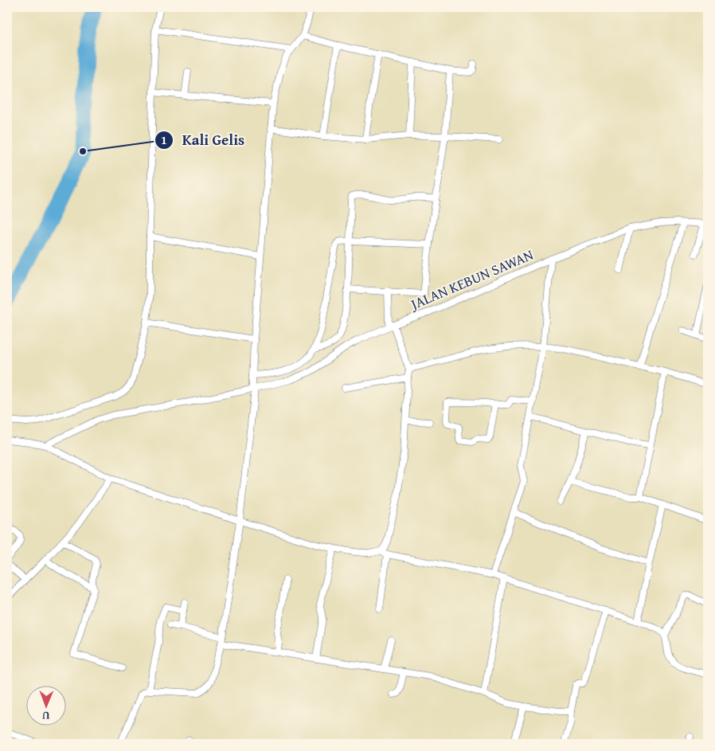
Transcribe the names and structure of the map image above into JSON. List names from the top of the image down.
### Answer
{
  "streets": {
    "street": ["JALAN KEBUN SAWAN"]
  },
  "places": ["Kali Gelis"],
  "north": "bottom"
}
